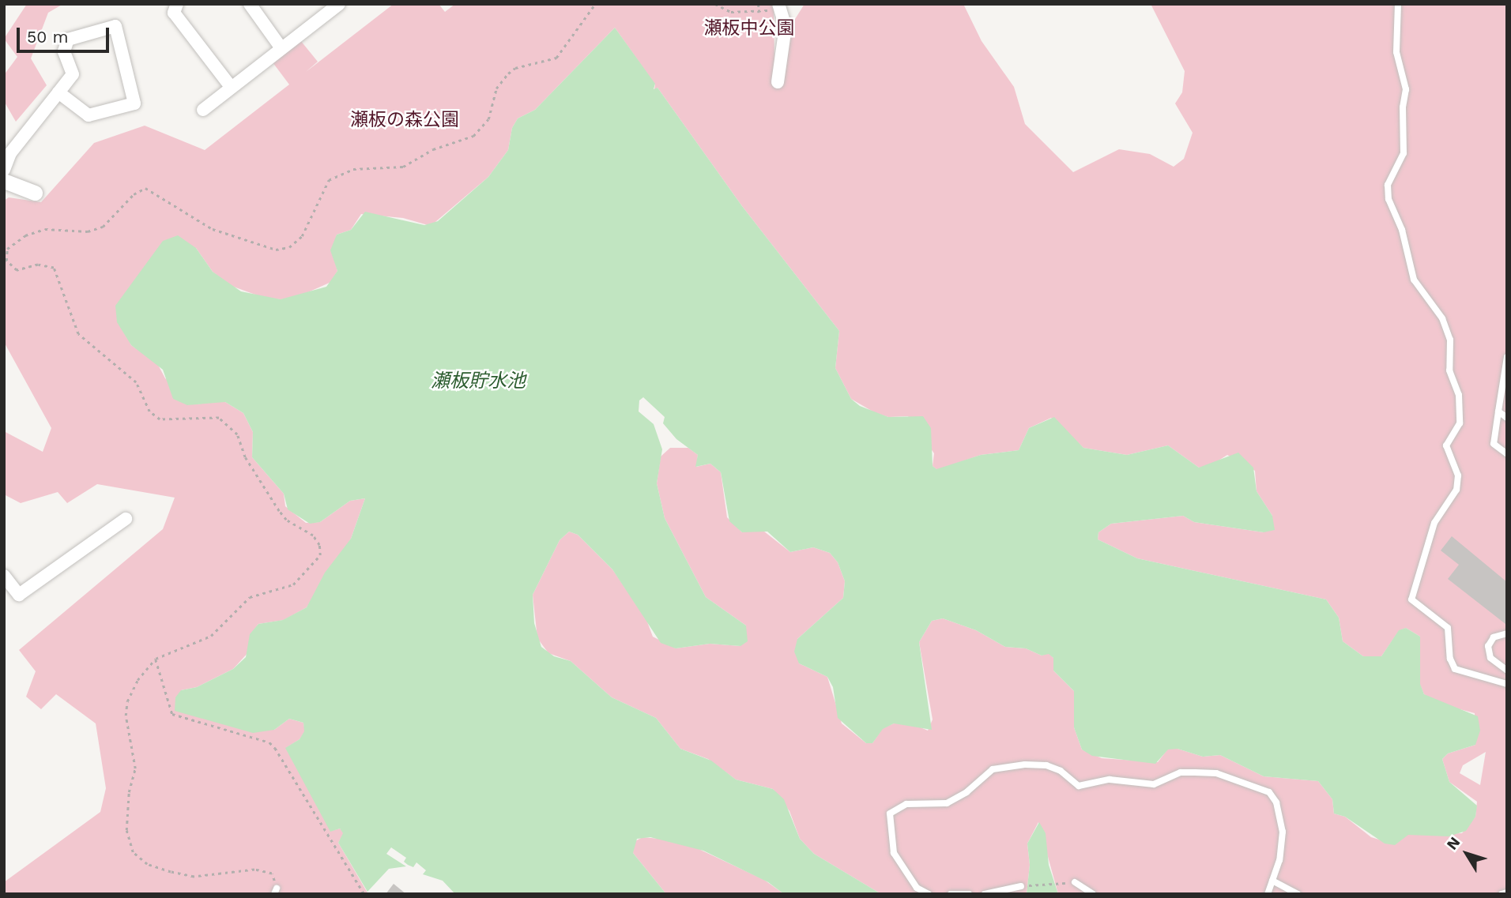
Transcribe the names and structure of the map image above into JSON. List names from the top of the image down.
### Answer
{
  "water": ["瀬板貯水池"],
  "parks": ["瀬板中公園", "瀬板の森公園"],
  "scale_bar": "50 m",
  "north": "top left"
}
